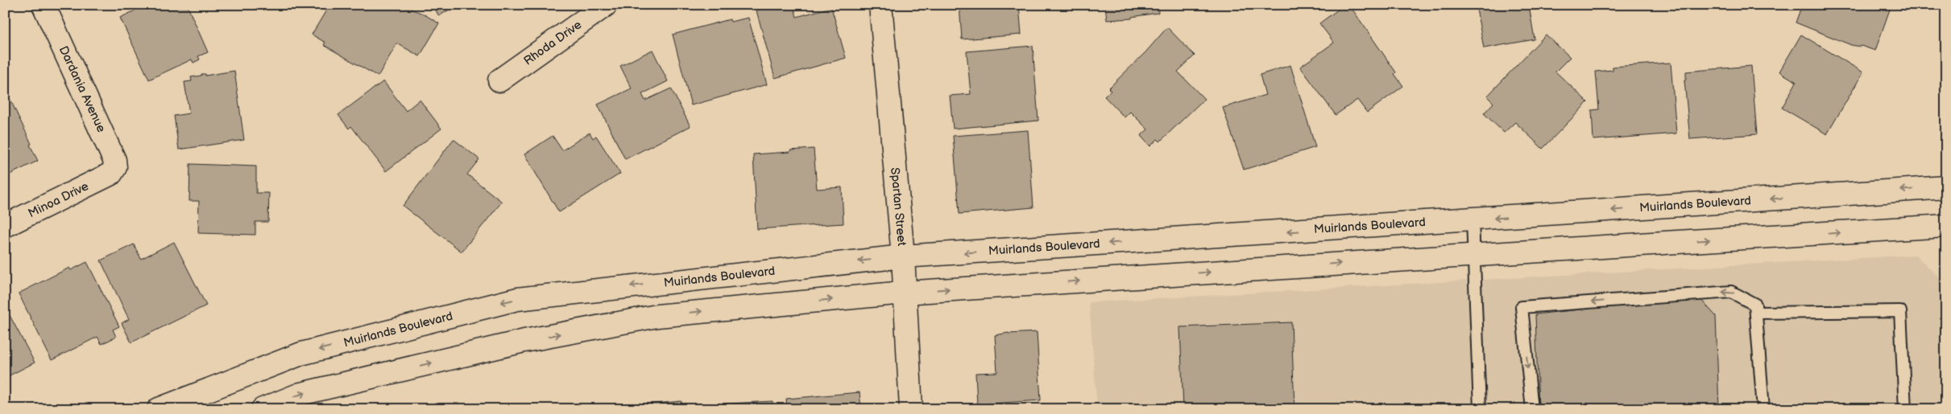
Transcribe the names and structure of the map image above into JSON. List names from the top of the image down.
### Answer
{
  "streets": {
    "main road": [
      "Rhoda Drive",
      "Dardania Avenue",
      "Minoa Drive",
      "Muirlands Boulevard",
      "Spartan Street"
    ]
  },
  "crossings": [
    ["Dardania Avenue", "Minoa Drive"],
    ["Muirlands Boulevard", "Spartan Street"]
  ]
}
